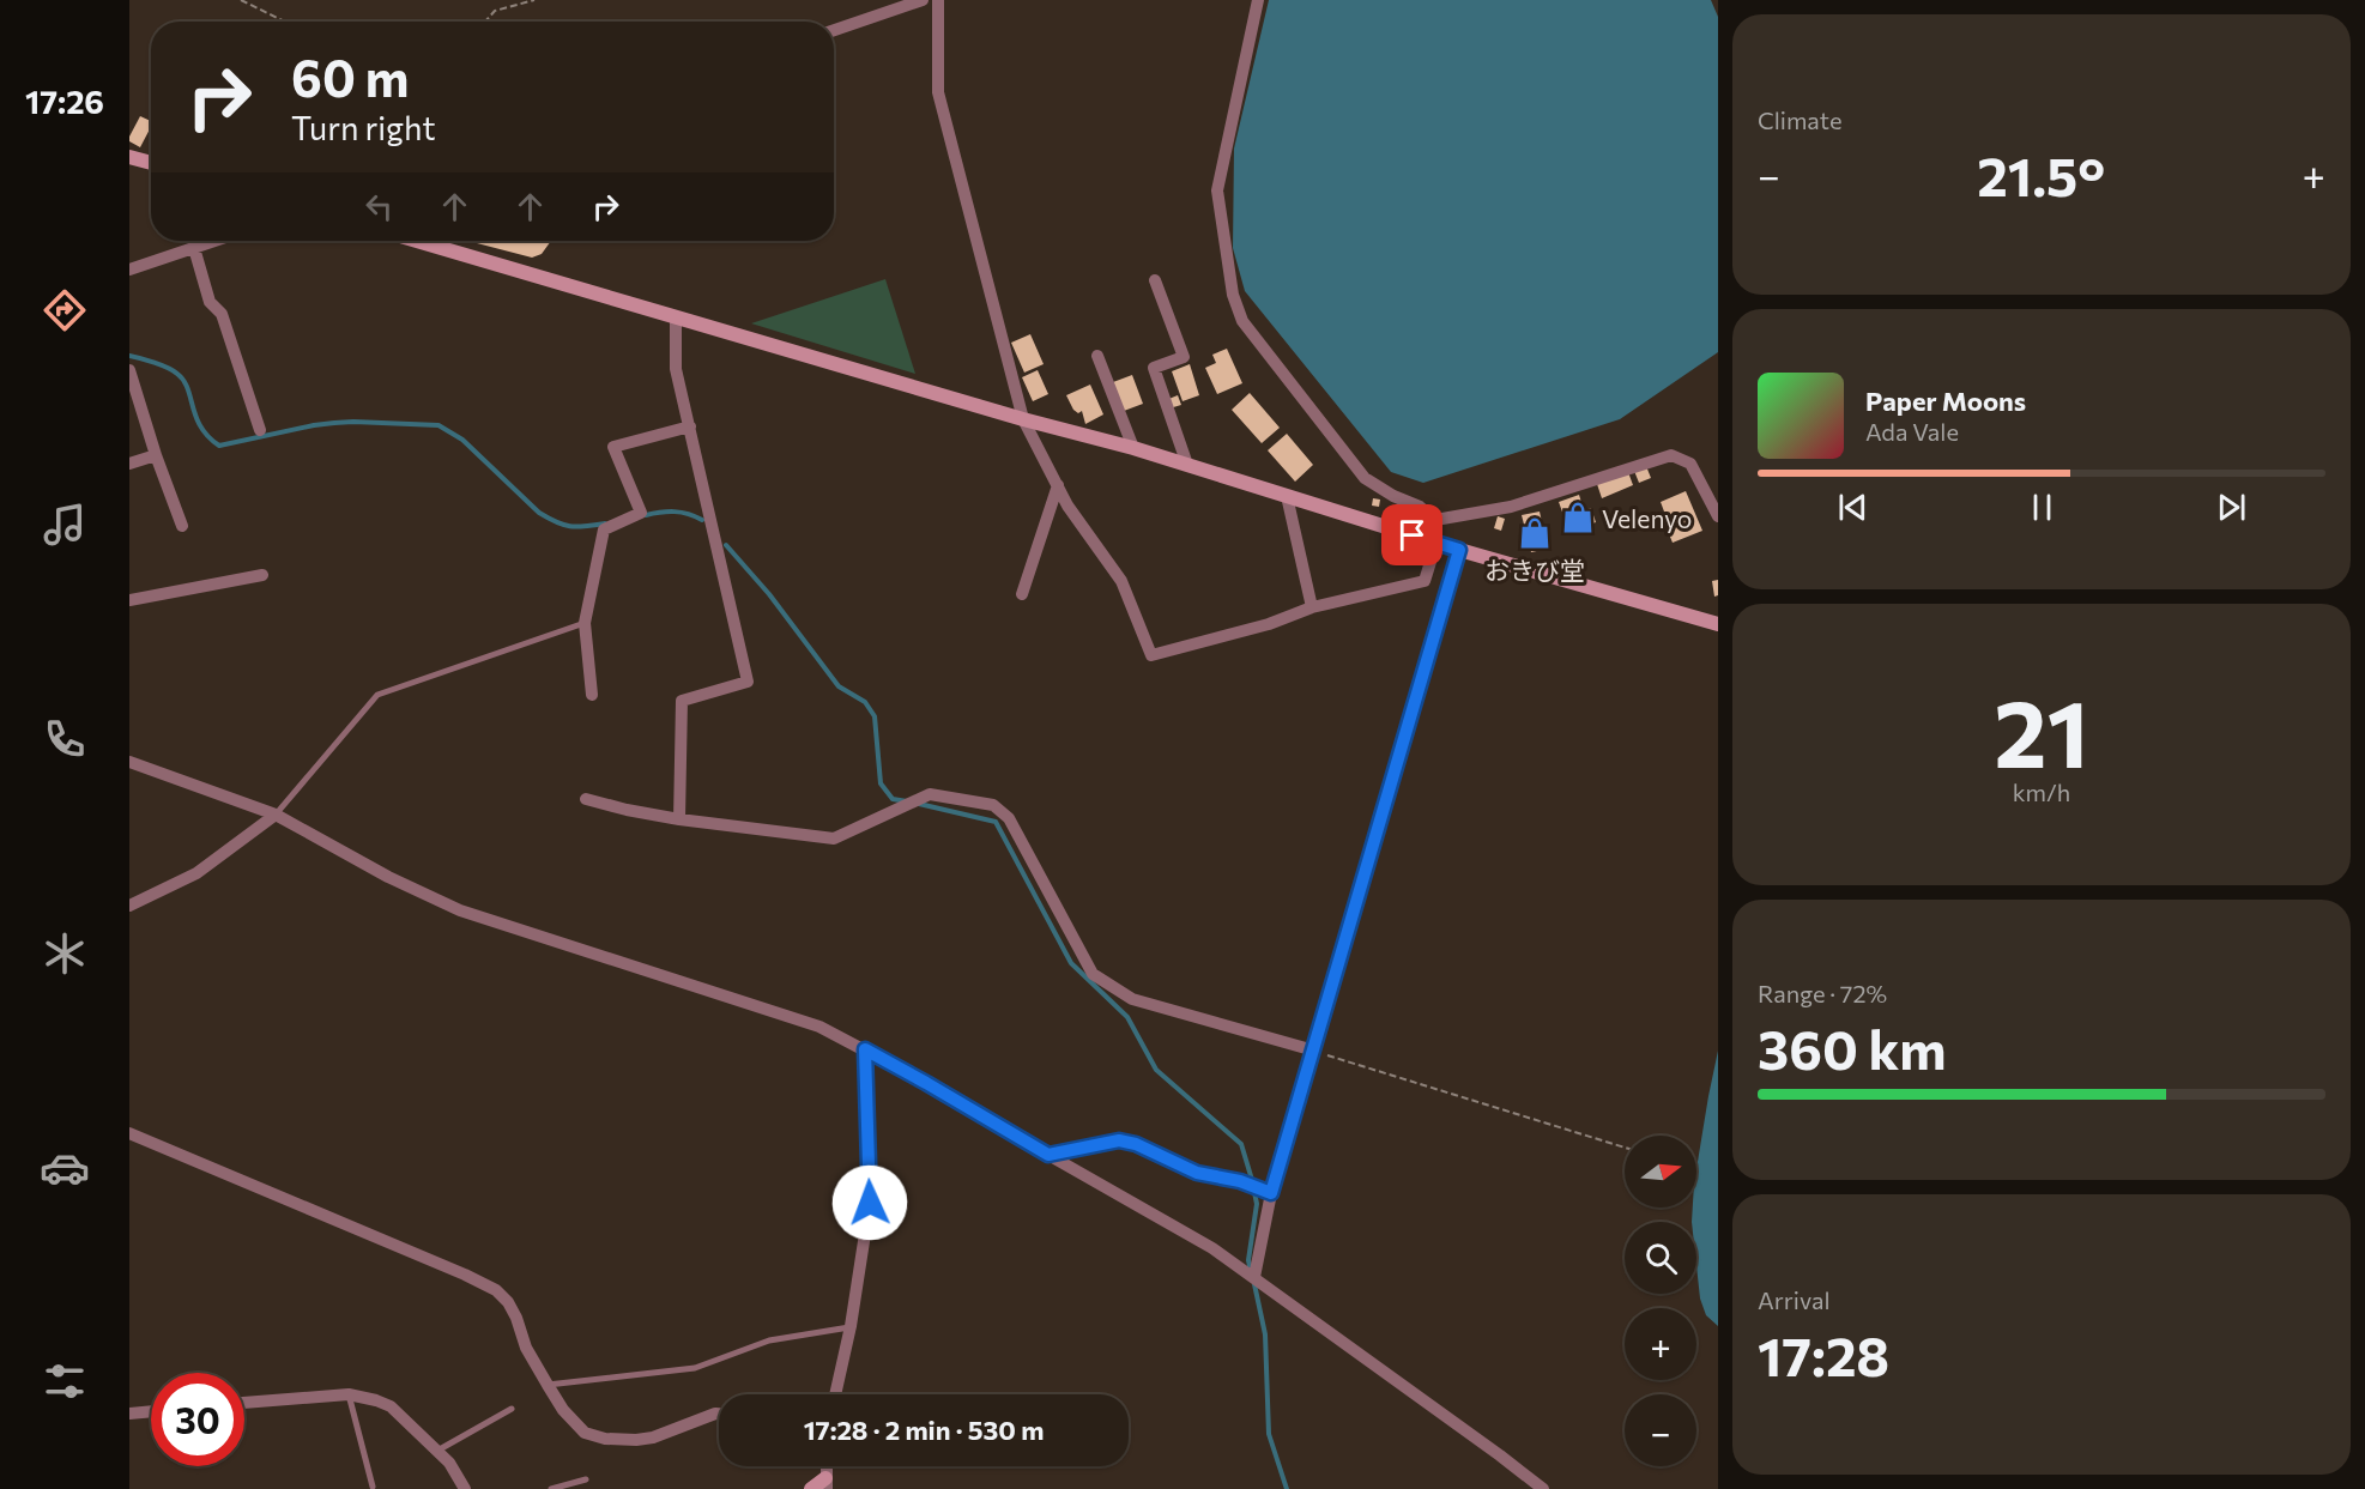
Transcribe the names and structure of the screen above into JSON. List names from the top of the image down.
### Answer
{
  "places": {
    "shop": ["Velenyo", "おきび堂"]
  },
  "north": "right",
  "page": {
    "tabs": "17:26",
    "tile": [
      "Climate",
      ["21", "km/h"],
      ["Range · 72%", "360 km"],
      ["Arrival", "17:28"]
    ],
    "turn": ["60 m", "Turn right"],
    "heat": ["−", "21.5°", "+"],
    "song": ["Paper Moons", "Ada Vale"],
    "map_buttons": ["+", "−"],
    "limit": "30",
    "trip": "17:28 · 2 min · 530 m"
  }
}
